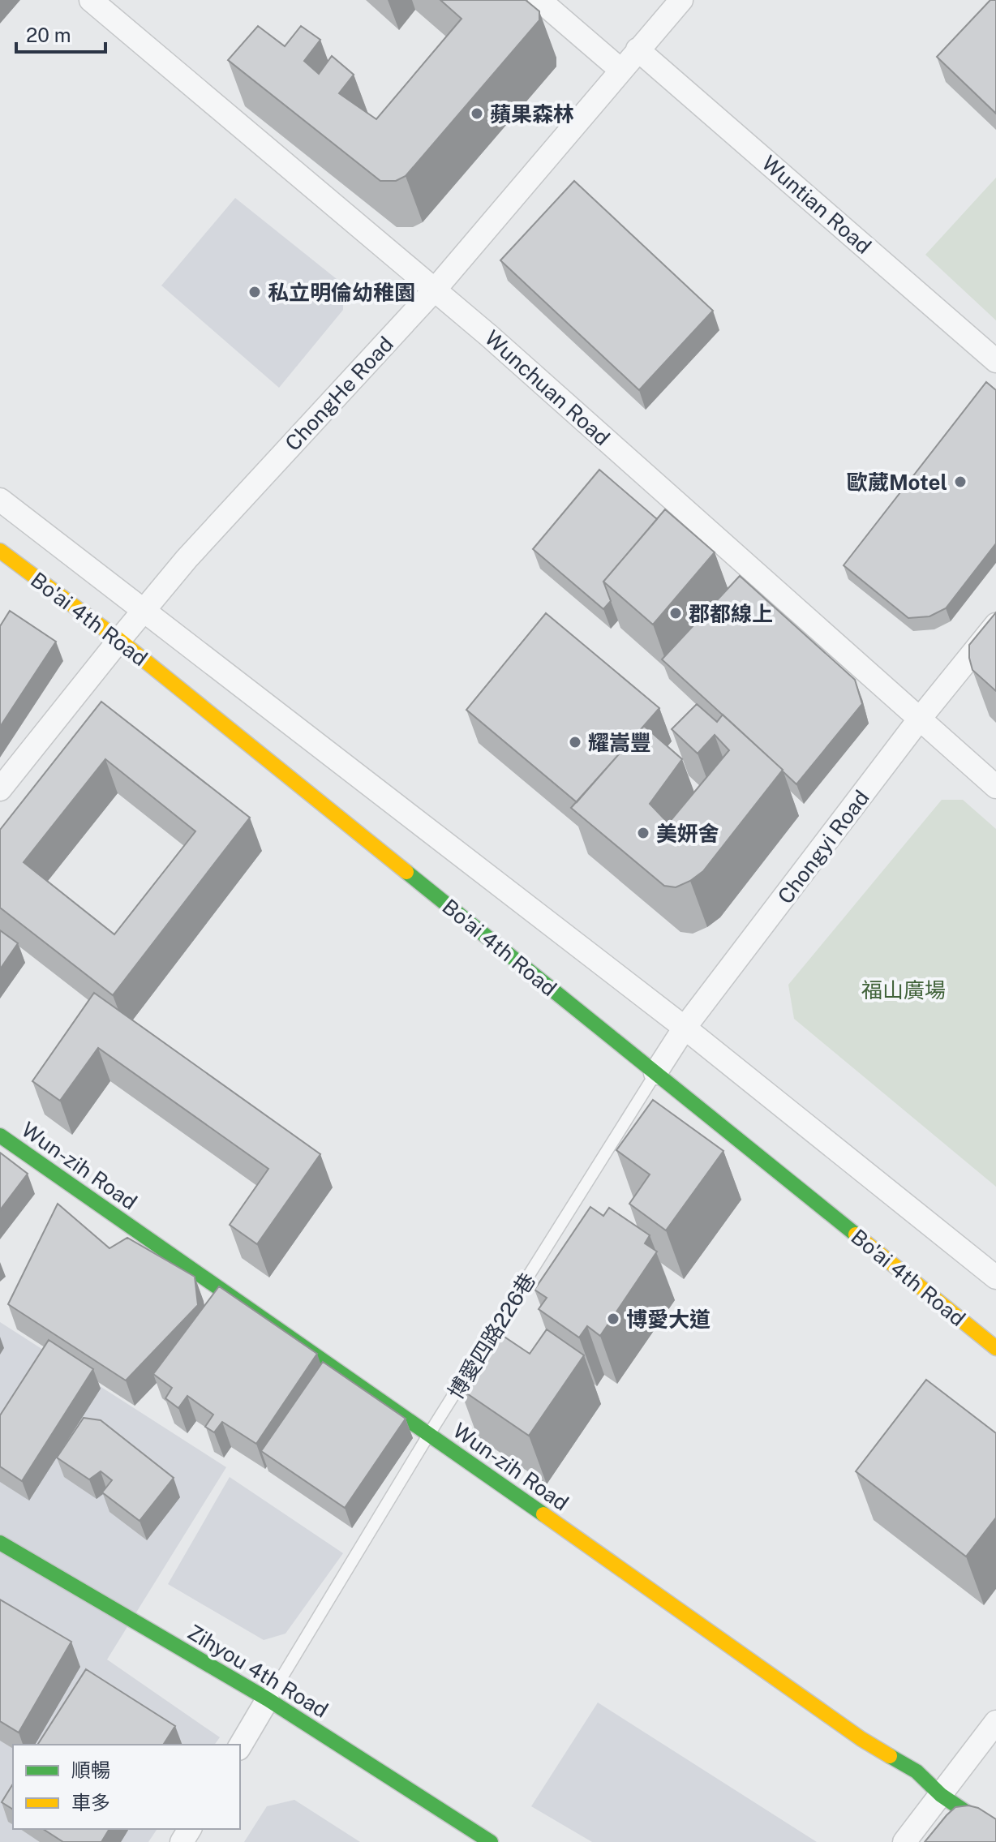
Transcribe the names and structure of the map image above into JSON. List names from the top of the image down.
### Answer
{
  "streets": {
    "street": [
      "Wuntian Road",
      "Wunchuan Road",
      "ChongHe Road",
      "Bo'ai 4th Road",
      "Chongyi Road",
      "Wun-zih Road",
      "Zihyou 4th Road"
    ],
    "lane": ["博愛四路226巷"]
  },
  "crossings": [
    ["Wuntian Road", "ChongHe Road"],
    ["Wunchuan Road", "ChongHe Road"],
    ["Wunchuan Road", "Chongyi Road"],
    ["ChongHe Road", "Bo'ai 4th Road"],
    ["Bo'ai 4th Road", "Chongyi Road"],
    ["Bo'ai 4th Road", "博愛四路226巷"],
    ["Chongyi Road", "博愛四路226巷"],
    ["Wun-zih Road", "博愛四路226巷"],
    ["博愛四路226巷", "Zihyou 4th Road"]
  ],
  "parks": ["福山廣場"],
  "places": [
    "蘋果森林",
    "私立明倫幼稚園",
    "歐葳Motel",
    "郡都線上",
    "耀嵩豐",
    "美妍舍",
    "博愛大道"
  ],
  "legend": ["順暢", "車多"],
  "scale_bar": "20 m"
}
